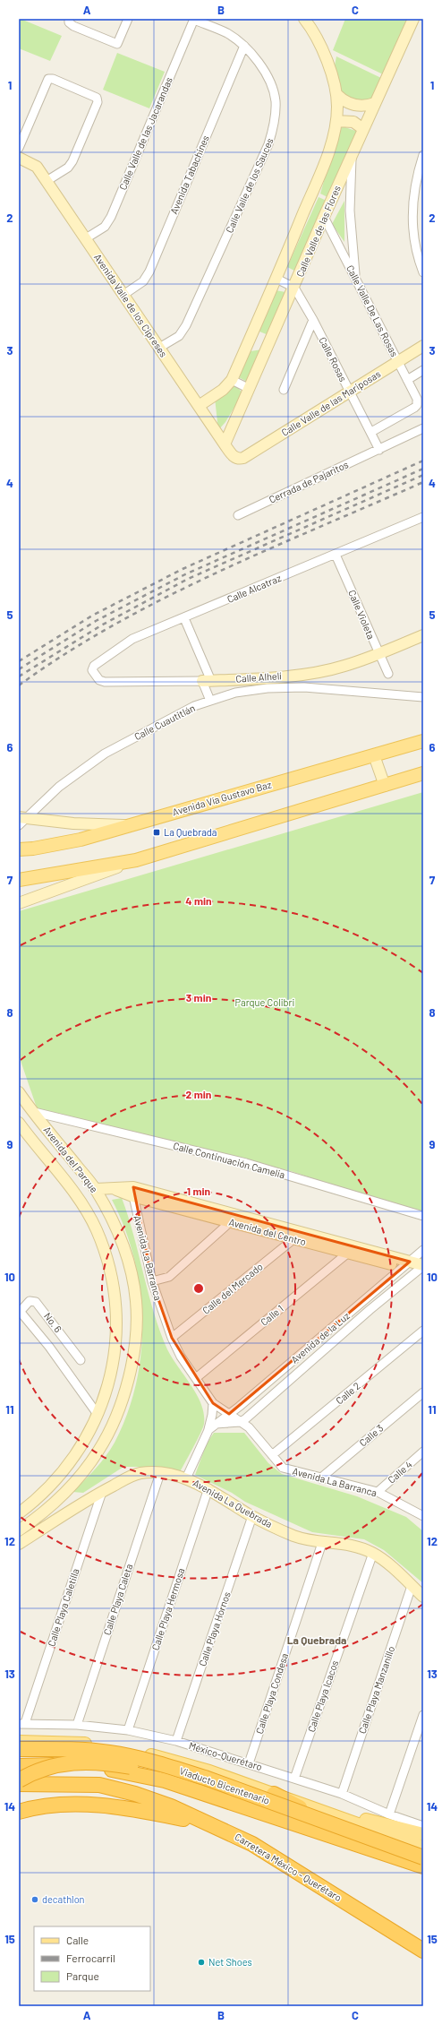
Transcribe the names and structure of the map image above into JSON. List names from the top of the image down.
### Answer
{
  "streets": {
    "highway": ["Viaducto Bicentenario", "Carretera México - Querétaro"],
    "main road": ["Avenida Vía Gustavo Baz"],
    "street": [
      "Calle Valle de las Jacarandas",
      "Avenida Tabachines",
      "Calle Valle de los Sauces",
      "Calle Valle de las Flores",
      "Avenida Valle de los Cipreses",
      "Calle Valle De Las Rosas",
      "Calle Rosas",
      "Calle Valle de las Mariposas",
      "Cerrada de Pajaritos",
      "Calle Alcatraz",
      "Calle Violeta",
      "Calle Alhelí",
      "Calle Cuautitlán",
      "Avenida del Parque",
      "Calle Continuación Camelia",
      "Avenida del Centro",
      "Avenida La Barranca",
      "Calle del Mercado",
      "Calle 1",
      "No. 6",
      "Avenida de la Luz",
      "Calle 2",
      "Calle 3",
      "Calle 4",
      "Avenida La Quebrada",
      "Calle Playa Caleta",
      "Calle Playa Caletilla",
      "Calle Playa Hermosa",
      "Calle Playa Hornos",
      "Calle Playa Manzanillo",
      "Calle Playa Condesa",
      "Calle Playa Icacos",
      "México-Querétaro"
    ]
  },
  "crossings": [
    ["Calle Valle de las Jacarandas", "Calle Valle de los Sauces"],
    ["Calle Valle de las Jacarandas", "Avenida Valle de los Cipreses"],
    ["Avenida Tabachines", "Calle Valle de los Sauces"],
    ["Avenida Tabachines", "Avenida Valle de los Cipreses"],
    ["Calle Valle de los Sauces", "Avenida Valle de los Cipreses"],
    ["Calle Valle de las Flores", "Avenida Valle de los Cipreses"],
    ["Calle Valle de las Flores", "Calle Valle De Las Rosas"],
    ["Calle Valle de las Flores", "Calle Rosas"],
    ["Avenida Valle de los Cipreses", "Calle Valle de las Mariposas"],
    ["Calle Valle De Las Rosas", "Calle Rosas"],
    ["Calle Valle De Las Rosas", "Calle Valle de las Mariposas"],
    ["Calle Rosas", "Calle Valle de las Mariposas"],
    ["Calle Rosas", "Cerrada de Pajaritos"],
    ["Calle Alcatraz", "Calle Violeta"],
    ["Calle Alcatraz", "Calle Alhelí"],
    ["Calle Violeta", "Calle Alhelí"],
    ["Avenida del Parque", "Calle Continuación Camelia"],
    ["Avenida del Parque", "Avenida del Centro"],
    ["Avenida del Centro", "Avenida La Barranca"],
    ["Avenida del Centro", "Calle del Mercado"],
    ["Avenida del Centro", "Calle 1"],
    ["Avenida del Centro", "Avenida de la Luz"],
    ["Avenida La Barranca", "Calle del Mercado"],
    ["Avenida La Barranca", "Calle 1"],
    ["Avenida La Barranca", "Avenida de la Luz"],
    ["Avenida La Barranca", "Calle 2"],
    ["Avenida La Barranca", "Calle 3"],
    ["Avenida La Barranca", "Calle 4"],
    ["Avenida de la Luz", "Avenida La Quebrada"],
    ["Avenida La Quebrada", "Calle Playa Caleta"],
    ["Avenida La Quebrada", "Calle Playa Caletilla"],
    ["Avenida La Quebrada", "Calle Playa Hermosa"],
    ["Avenida La Quebrada", "Calle Playa Hornos"],
    ["Avenida La Quebrada", "Calle Playa Manzanillo"],
    ["Avenida La Quebrada", "Calle Playa Condesa"],
    ["Avenida La Quebrada", "Calle Playa Icacos"],
    ["Calle Playa Caleta", "México-Querétaro"],
    ["Calle Playa Caletilla", "México-Querétaro"],
    ["Calle Playa Hermosa", "México-Querétaro"],
    ["Calle Playa Hornos", "México-Querétaro"],
    ["Calle Playa Manzanillo", "México-Querétaro"],
    ["Calle Playa Condesa", "México-Querétaro"],
    ["Calle Playa Icacos", "México-Querétaro"]
  ],
  "districts": ["La Quebrada"],
  "parks": ["Parque Colibri"],
  "places": {
    "transit": ["La Quebrada"],
    "other": ["decathlon", "Net Shoes"]
  },
  "legend": ["Calle", "Ferrocarril", "Parque"],
  "grid": {
    "columns": ["A", "B", "C"],
    "rows": [
      "1",
      "2",
      "3",
      "4",
      "5",
      "6",
      "7",
      "8",
      "9",
      "10",
      "11",
      "12",
      "13",
      "14",
      "15"
    ]
  },
  "rings": [
    "4 min",
    "3 min",
    "2 min",
    "1 min"
  ]
}
